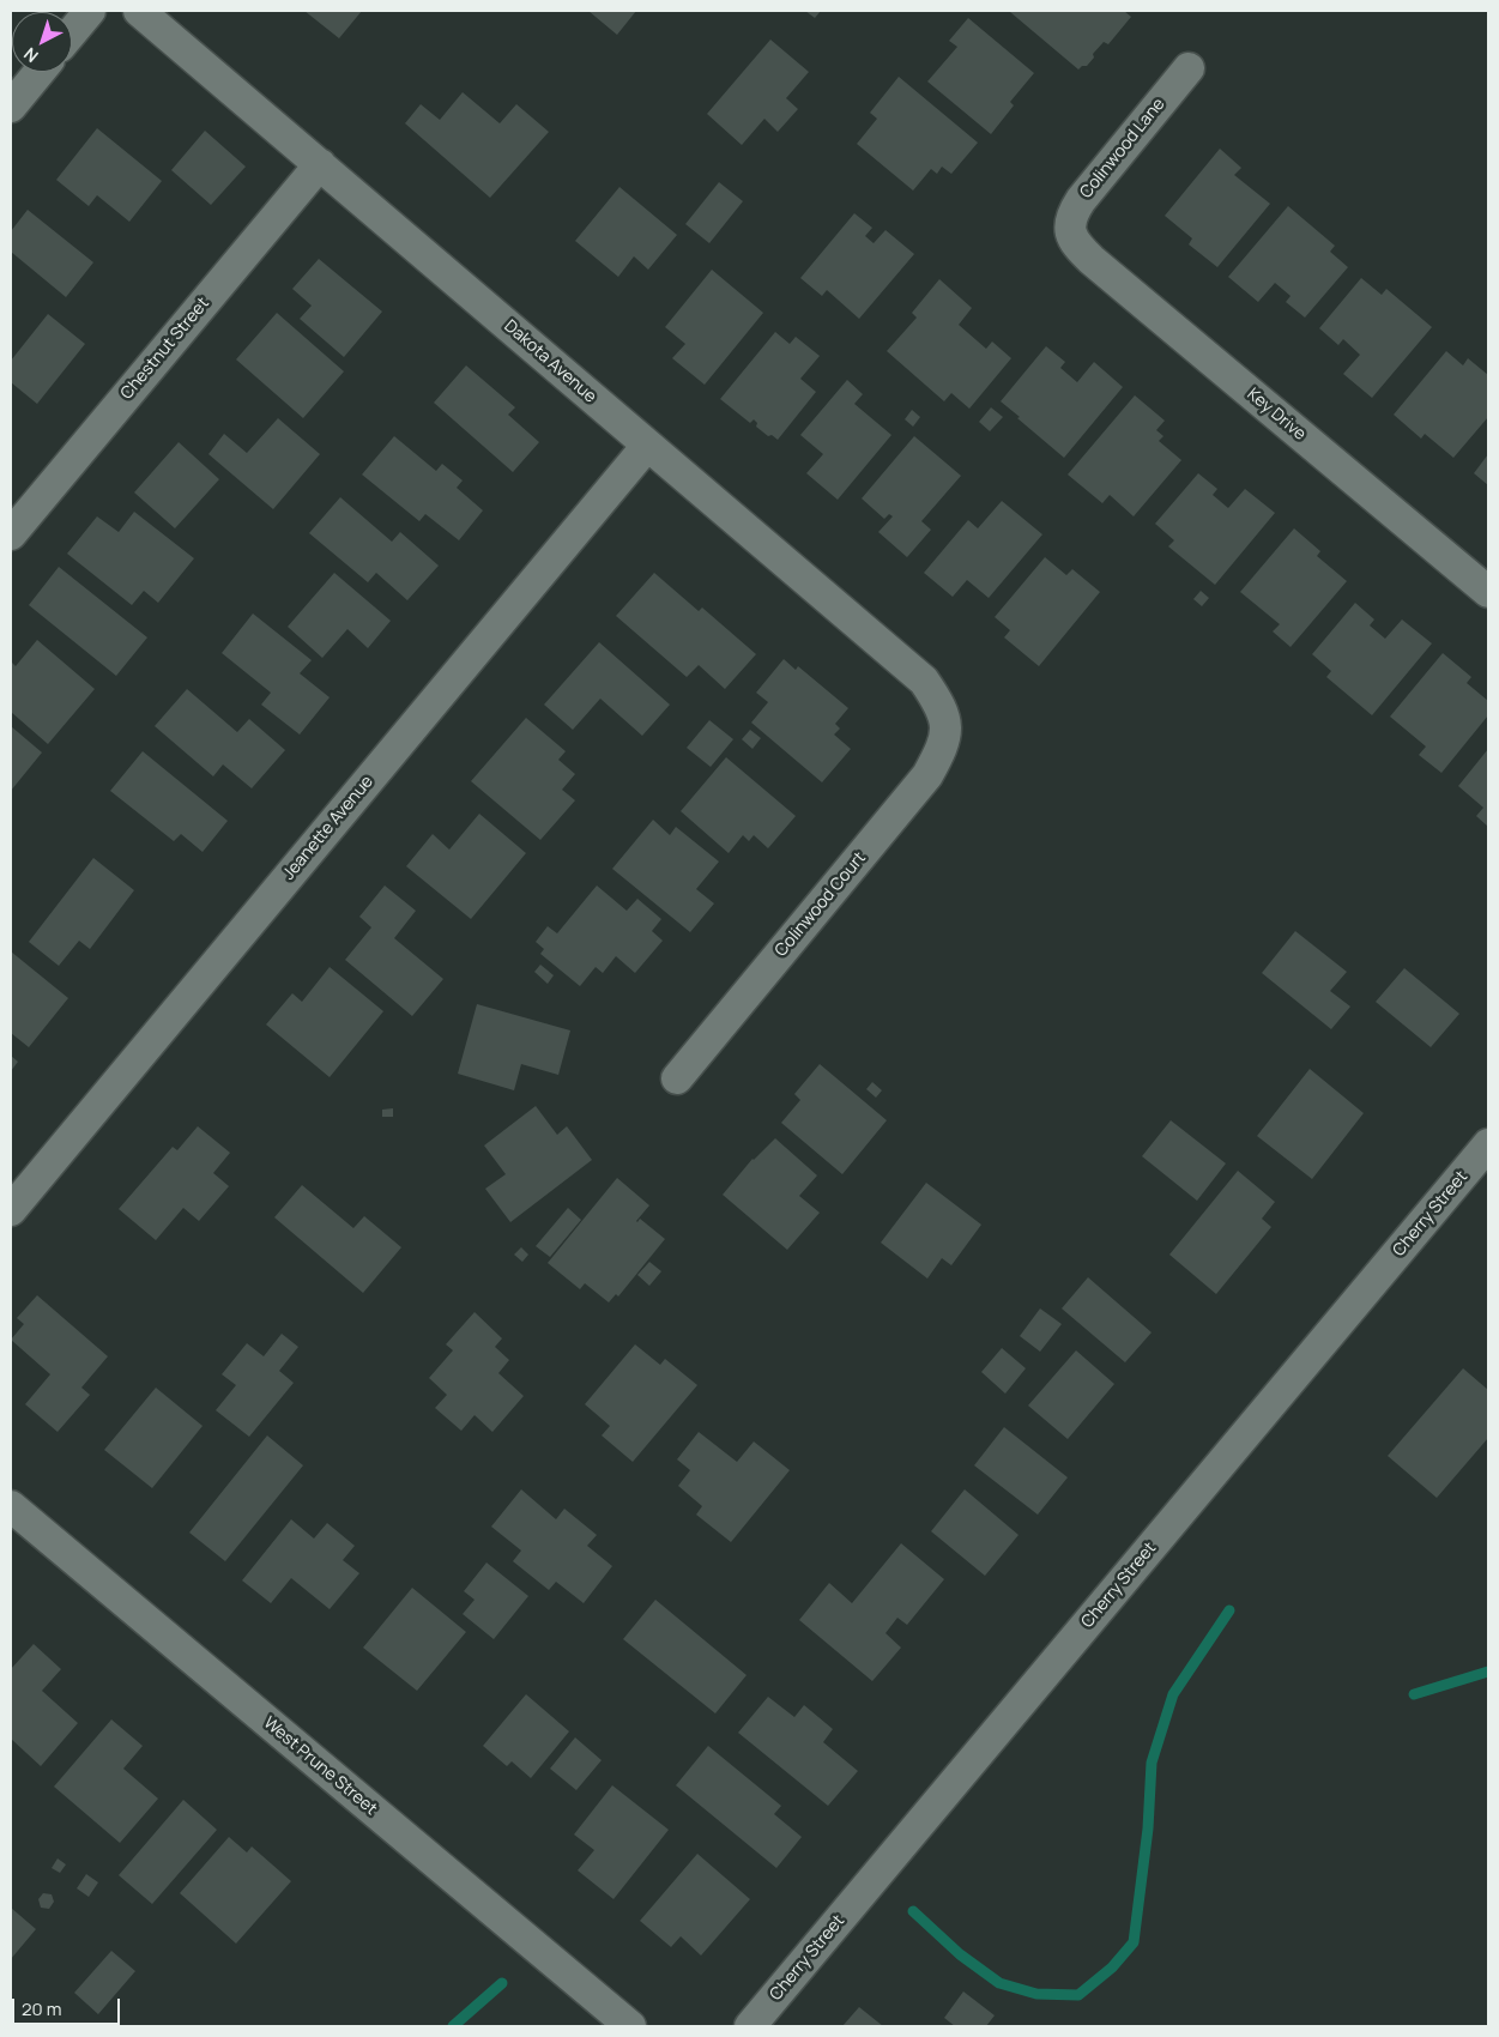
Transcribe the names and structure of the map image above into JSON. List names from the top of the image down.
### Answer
{
  "streets": {
    "street": [
      "Colinwood Lane",
      "Chestnut Street",
      "Dakota Avenue",
      "Key Drive",
      "Jeanette Avenue",
      "Colinwood Court",
      "Cherry Street",
      "West Prune Street"
    ]
  },
  "crossings": [
    ["Colinwood Lane", "Key Drive"],
    ["Chestnut Street", "Dakota Avenue"],
    ["Dakota Avenue", "Jeanette Avenue"],
    ["Dakota Avenue", "Colinwood Court"]
  ],
  "scale_bar": "20 m",
  "north": "bottom left"
}
